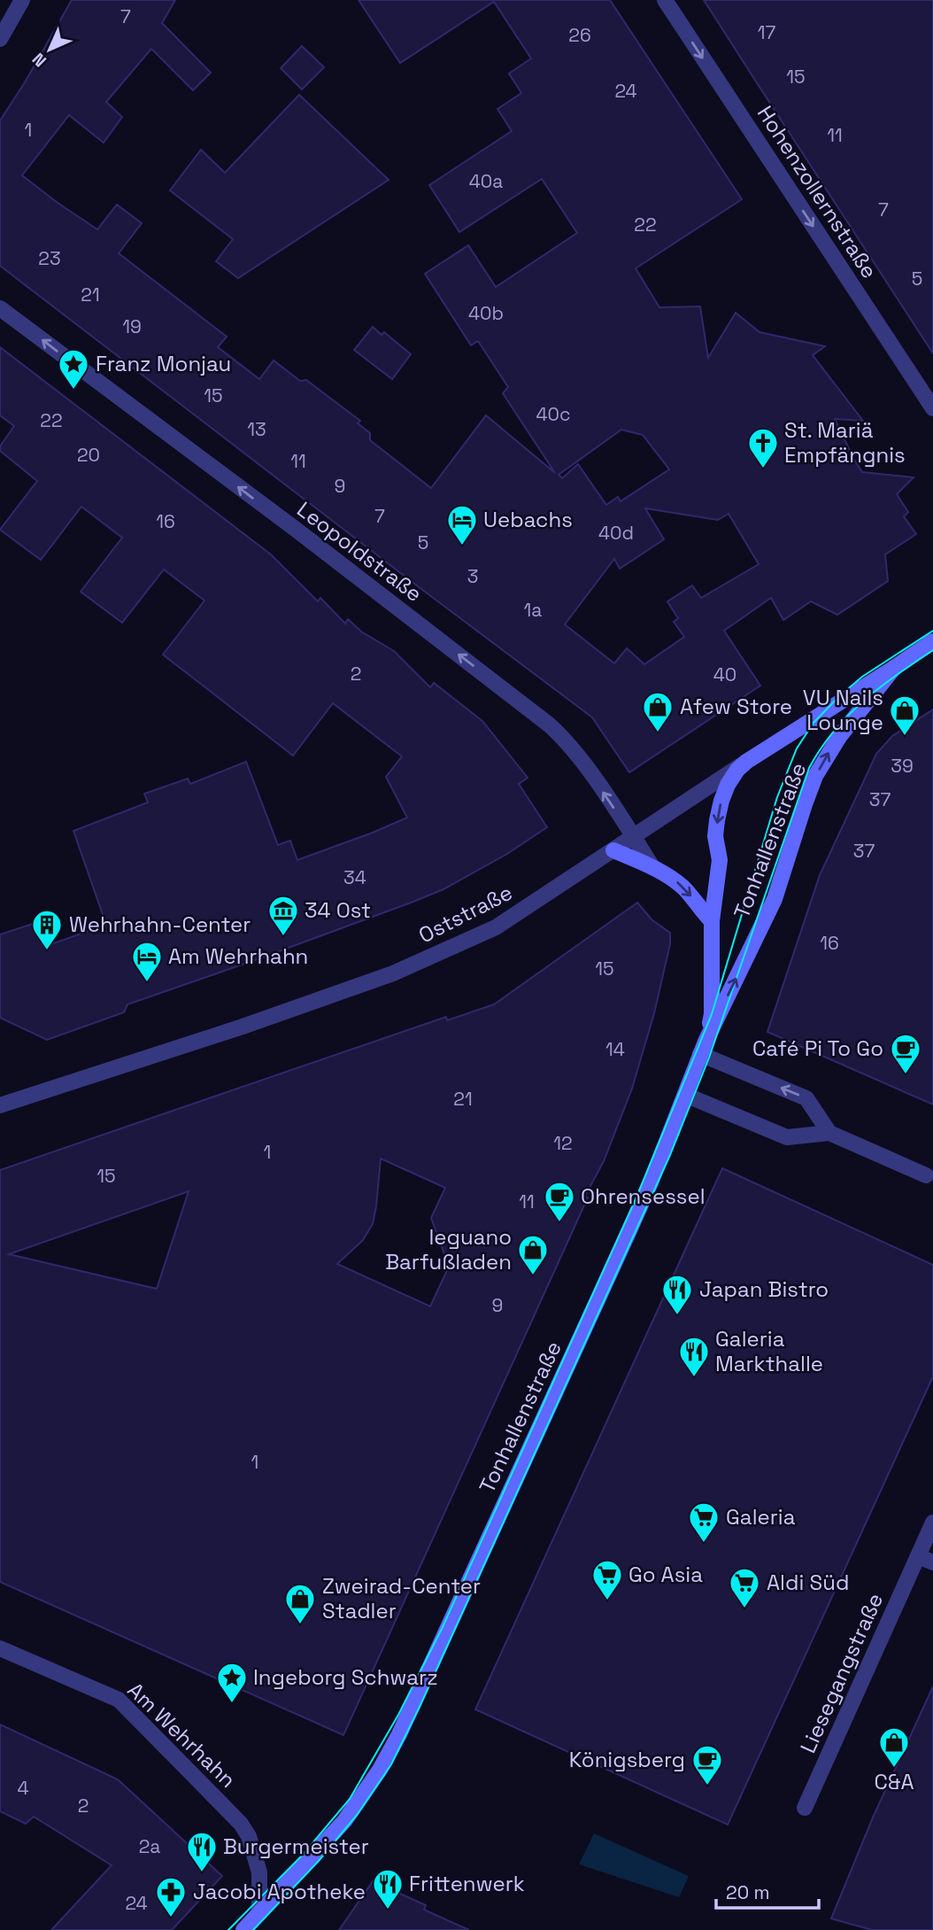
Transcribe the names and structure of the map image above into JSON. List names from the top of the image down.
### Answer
{
  "streets": {
    "main road": ["Tonhallenstraße", "Oststraße"],
    "street": [
      "Hohenzollernstraße",
      "Leopoldstraße",
      "Liesegangstraße",
      "Am Wehrhahn"
    ]
  },
  "crossings": [
    ["Leopoldstraße", "Oststraße"],
    ["Tonhallenstraße", "Oststraße"],
    ["Tonhallenstraße", "Am Wehrhahn"]
  ],
  "one_way": ["Hohenzollernstraße", "Leopoldstraße"],
  "places": {
    "place": ["Franz Monjau", "Ingeborg Schwarz"],
    "church": ["St. Mariä Empfängnis"],
    "hotel": ["Uebachs", "Am Wehrhahn"],
    "shop": [
      "Afew Store",
      "VU Nails Lounge",
      "leguano Barfußladen",
      "Zweirad-Center Stadler",
      "C&A"
    ],
    "museum": ["34 Ost"],
    "building": ["Wehrhahn-Center"],
    "cafe": ["Café Pi To Go", "Ohrensessel", "Königsberg"],
    "restaurant": [
      "Japan Bistro",
      "Galeria Markthalle",
      "Burgermeister",
      "Frittenwerk"
    ],
    "supermarket": ["Galeria", "Go Asia", "Aldi Süd"],
    "pharmacy": ["Jacobi Apotheke"]
  },
  "house_numbers": [
    "7",
    "17",
    "26",
    "15",
    "24",
    "1",
    "11",
    "40a",
    "7",
    "22",
    "23",
    "5",
    "21",
    "40b",
    "19",
    "15",
    "40c",
    "22",
    "13",
    "20",
    "11",
    "9",
    "7",
    "16",
    "40d",
    "5",
    "3",
    "1a",
    "2",
    "40",
    "39",
    "37",
    "37",
    "34",
    "16",
    "15",
    "14",
    "21",
    "12",
    "1",
    "15",
    "11",
    "9",
    "1",
    "4",
    "2",
    "2a",
    "24"
  ],
  "scale_bar": "20 m",
  "north": "bottom left"
}
